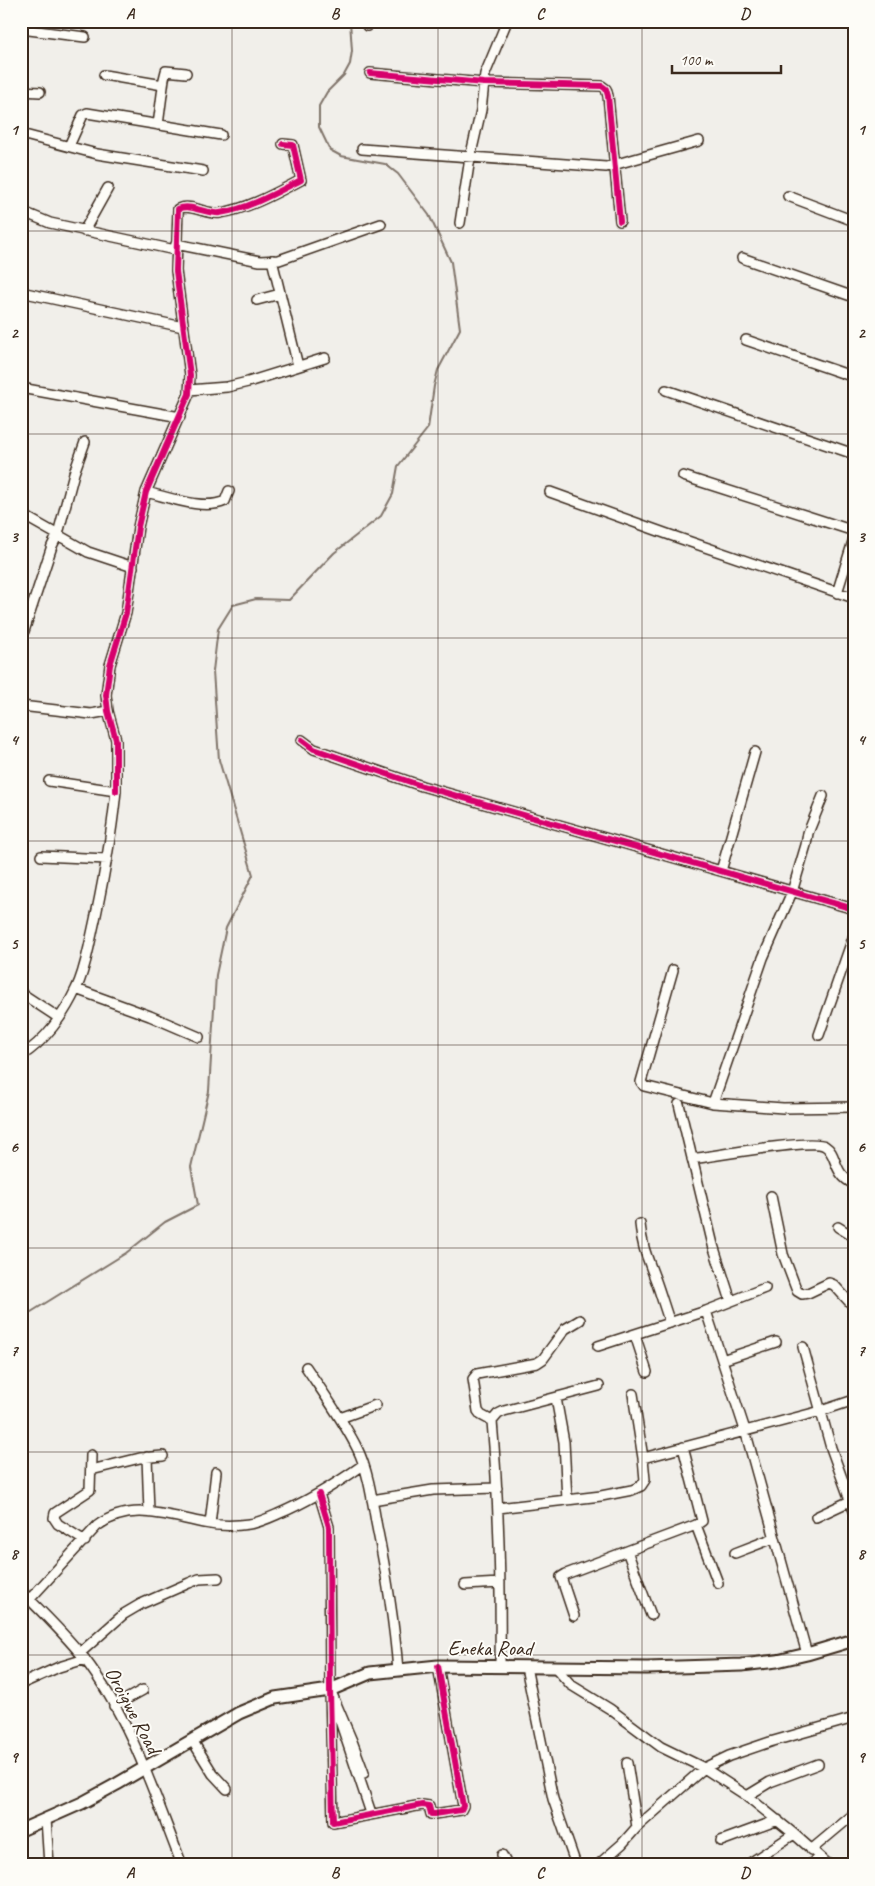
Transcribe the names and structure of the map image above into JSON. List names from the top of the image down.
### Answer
{
  "streets": {
    "main road": ["Eneka Road"],
    "street": ["Oroigwe Road"]
  },
  "crossings": [
    ["Eneka Road", "Oroigwe Road"]
  ],
  "scale_bar": "100 m",
  "grid": {
    "columns": [
      "A",
      "B",
      "C",
      "D"
    ],
    "rows": [
      "1",
      "2",
      "3",
      "4",
      "5",
      "6",
      "7",
      "8",
      "9"
    ]
  }
}
